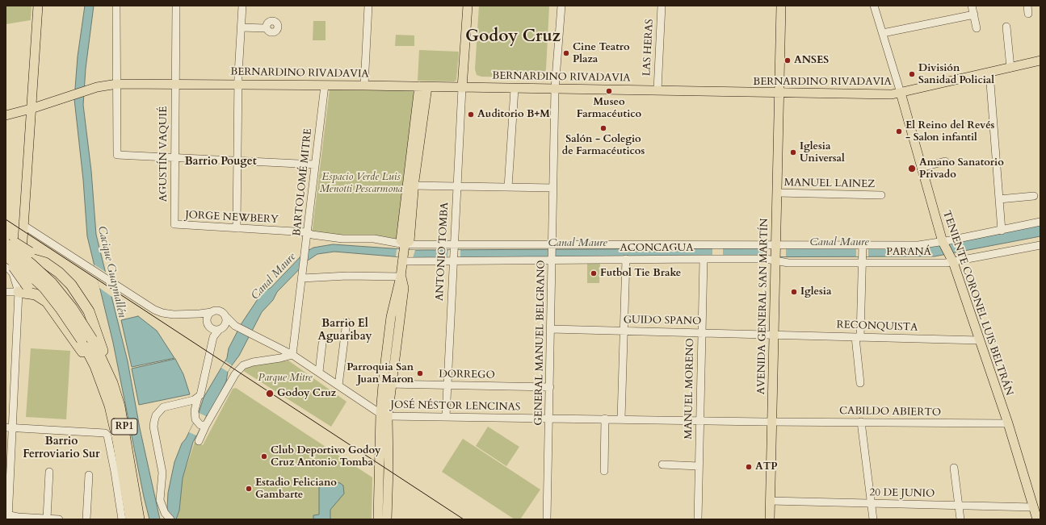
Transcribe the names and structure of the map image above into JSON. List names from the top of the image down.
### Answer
{
  "streets": {
    "highway": ["RP1"],
    "main road": ["BERNARDINO RIVADAVIA", "TENIENTE CORONEL LUIS BELTRÁN", "AVENIDA GENERAL SAN MARTÍN"],
    "street": [
      "LAS HERAS",
      "AGUSTÍN VAQUIÉ",
      "BARTOLOMÉ MITRE",
      "MANUEL LAINEZ",
      "JORGE NEWBERY",
      "ACONCAGUA",
      "ANTONIO TOMBA",
      "PARANÁ",
      "GUIDO SPANO",
      "RECONQUISTA",
      "GENERAL MANUEL BELGRANO",
      "DORREGO",
      "MANUEL MORENO",
      "JOSÉ NÉSTOR LENCINAS",
      "CABILDO ABIERTO",
      "20 DE JUNIO"
    ]
  },
  "crossings": [
    ["LAS HERAS", "BERNARDINO RIVADAVIA"],
    ["BERNARDINO RIVADAVIA", "AGUSTÍN VAQUIÉ"],
    ["BERNARDINO RIVADAVIA", "BARTOLOMÉ MITRE"],
    ["BERNARDINO RIVADAVIA", "ANTONIO TOMBA"],
    ["BERNARDINO RIVADAVIA", "TENIENTE CORONEL LUIS BELTRÁN"],
    ["BERNARDINO RIVADAVIA", "AVENIDA GENERAL SAN MARTÍN"],
    ["BERNARDINO RIVADAVIA", "GENERAL MANUEL BELGRANO"],
    ["AGUSTÍN VAQUIÉ", "JORGE NEWBERY"],
    ["BARTOLOMÉ MITRE", "JORGE NEWBERY"],
    ["BARTOLOMÉ MITRE", "JOSÉ NÉSTOR LENCINAS"],
    ["MANUEL LAINEZ", "AVENIDA GENERAL SAN MARTÍN"],
    ["JORGE NEWBERY", "ACONCAGUA"],
    ["ACONCAGUA", "ANTONIO TOMBA"],
    ["ACONCAGUA", "PARANÁ"],
    ["ACONCAGUA", "AVENIDA GENERAL SAN MARTÍN"],
    ["ACONCAGUA", "GENERAL MANUEL BELGRANO"],
    ["ACONCAGUA", "MANUEL MORENO"],
    ["ANTONIO TOMBA", "DORREGO"],
    ["ANTONIO TOMBA", "JOSÉ NÉSTOR LENCINAS"],
    ["PARANÁ", "TENIENTE CORONEL LUIS BELTRÁN"],
    ["PARANÁ", "AVENIDA GENERAL SAN MARTÍN"],
    ["TENIENTE CORONEL LUIS BELTRÁN", "RECONQUISTA"],
    ["TENIENTE CORONEL LUIS BELTRÁN", "CABILDO ABIERTO"],
    ["TENIENTE CORONEL LUIS BELTRÁN", "20 DE JUNIO"],
    ["AVENIDA GENERAL SAN MARTÍN", "GUIDO SPANO"],
    ["AVENIDA GENERAL SAN MARTÍN", "RECONQUISTA"],
    ["AVENIDA GENERAL SAN MARTÍN", "JOSÉ NÉSTOR LENCINAS"],
    ["AVENIDA GENERAL SAN MARTÍN", "CABILDO ABIERTO"],
    ["AVENIDA GENERAL SAN MARTÍN", "20 DE JUNIO"],
    ["GUIDO SPANO", "RECONQUISTA"],
    ["GUIDO SPANO", "GENERAL MANUEL BELGRANO"],
    ["GUIDO SPANO", "MANUEL MORENO"],
    ["GENERAL MANUEL BELGRANO", "DORREGO"],
    ["GENERAL MANUEL BELGRANO", "JOSÉ NÉSTOR LENCINAS"],
    ["MANUEL MORENO", "JOSÉ NÉSTOR LENCINAS"],
    ["JOSÉ NÉSTOR LENCINAS", "CABILDO ABIERTO"]
  ],
  "districts": [
    "Godoy Cruz",
    "Barrio Pouget",
    "Barrio El Aguaribay",
    "Barrio Ferroviario Sur"
  ],
  "water": ["Canal Maure", "Cacique Guaymallén"],
  "parks": ["Espacio Verde Luis Menotti Pescarmona", "Parque Mitre"],
  "places": [
    "Cine Teatro Plaza",
    "ANSES",
    "División Sanidad Policial",
    "Museo Farmacéutico",
    "Auditorio B+M",
    "Salón - Colegio de Farmacéuticos",
    "El Reino del Revés - Salon infantil",
    "Iglesia Universal",
    "Amano Sanatorio Privado",
    "Futbol Tie Brake",
    "Iglesia",
    "Parroquia San Juan Maron",
    "Godoy Cruz",
    "Club Deportivo Godoy Cruz Antonio Tomba",
    "ATP",
    "Estadio Feliciano Gambarte"
  ]
}
